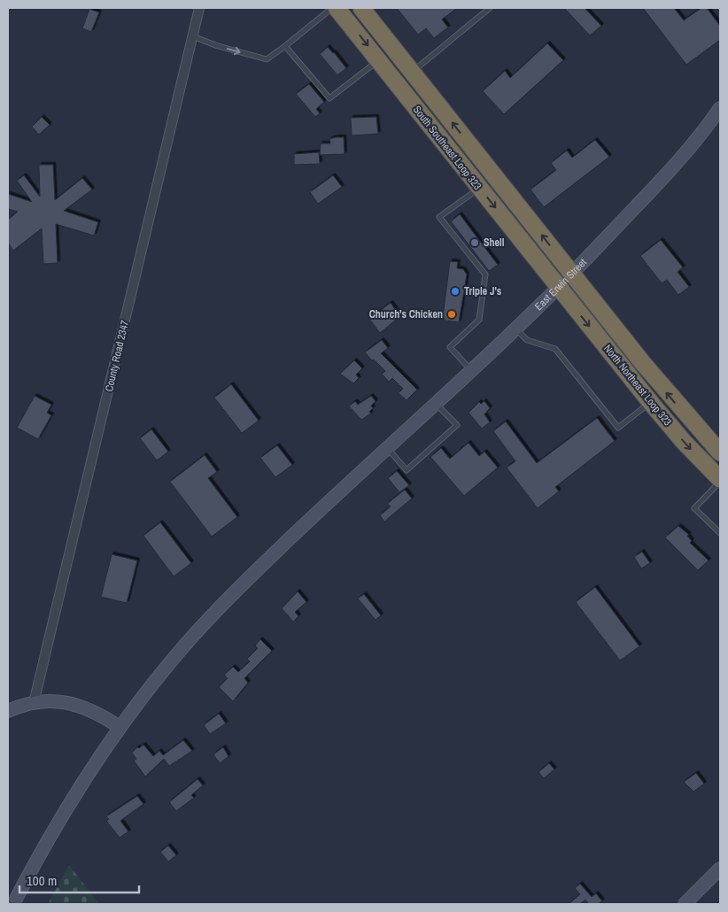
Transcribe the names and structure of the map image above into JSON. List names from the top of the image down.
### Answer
{
  "streets": {
    "highway": ["South Southeast Loop 323", "North Northeast Loop 323"],
    "main road": ["East Erwin Street"],
    "street": ["County Road 2347"]
  },
  "crossings": [
    ["South Southeast Loop 323", "East Erwin Street"],
    ["South Southeast Loop 323", "North Northeast Loop 323"],
    ["East Erwin Street", "North Northeast Loop 323"]
  ],
  "places": ["Shell", "Triple J's", "Church's Chicken"],
  "scale_bar": "100 m"
}
